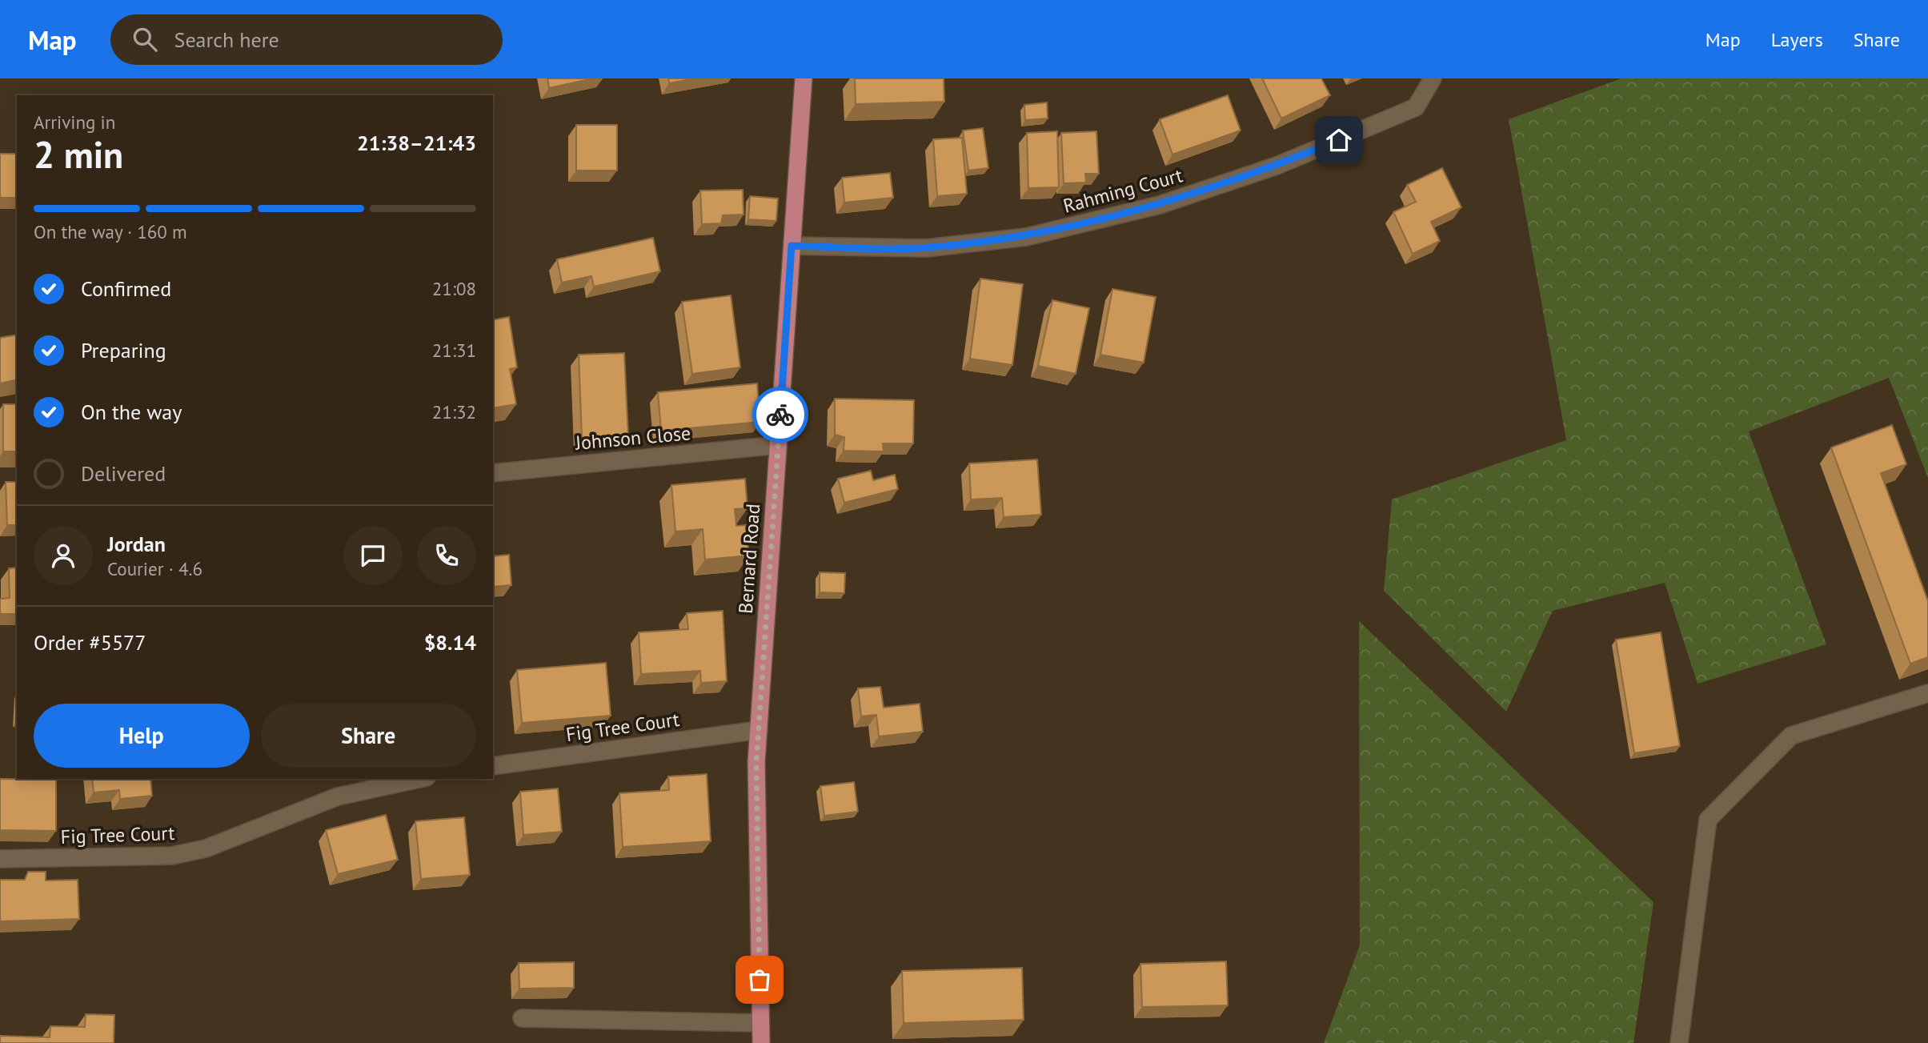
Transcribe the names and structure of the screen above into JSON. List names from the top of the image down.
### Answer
{
  "streets": {
    "main road": ["Bernard Road"],
    "street": ["Rahming Court", "Johnson Close", "Fig Tree Court"]
  },
  "crossings": [
    ["Rahming Court", "Bernard Road"],
    ["Johnson Close", "Bernard Road"],
    ["Bernard Road", "Fig Tree Court"]
  ],
  "page": {
    "header": "Map",
    "search": "Search here",
    "nav": ["Map", "Layers", "Share"],
    "heading": ["2 min", "Arriving in", "21:38–21:43"],
    "panel": [
      "Jordan",
      "Courier · 4.6",
      "Order #5577",
      "$8.14"
    ],
    "bar": "On the way · 160 m",
    "list": [
      ["Confirmed", "21:08"],
      ["Preparing", "21:31"],
      ["On the way", "21:32"],
      "Delivered"
    ],
    "buttons": ["Help", "Share"]
  }
}
